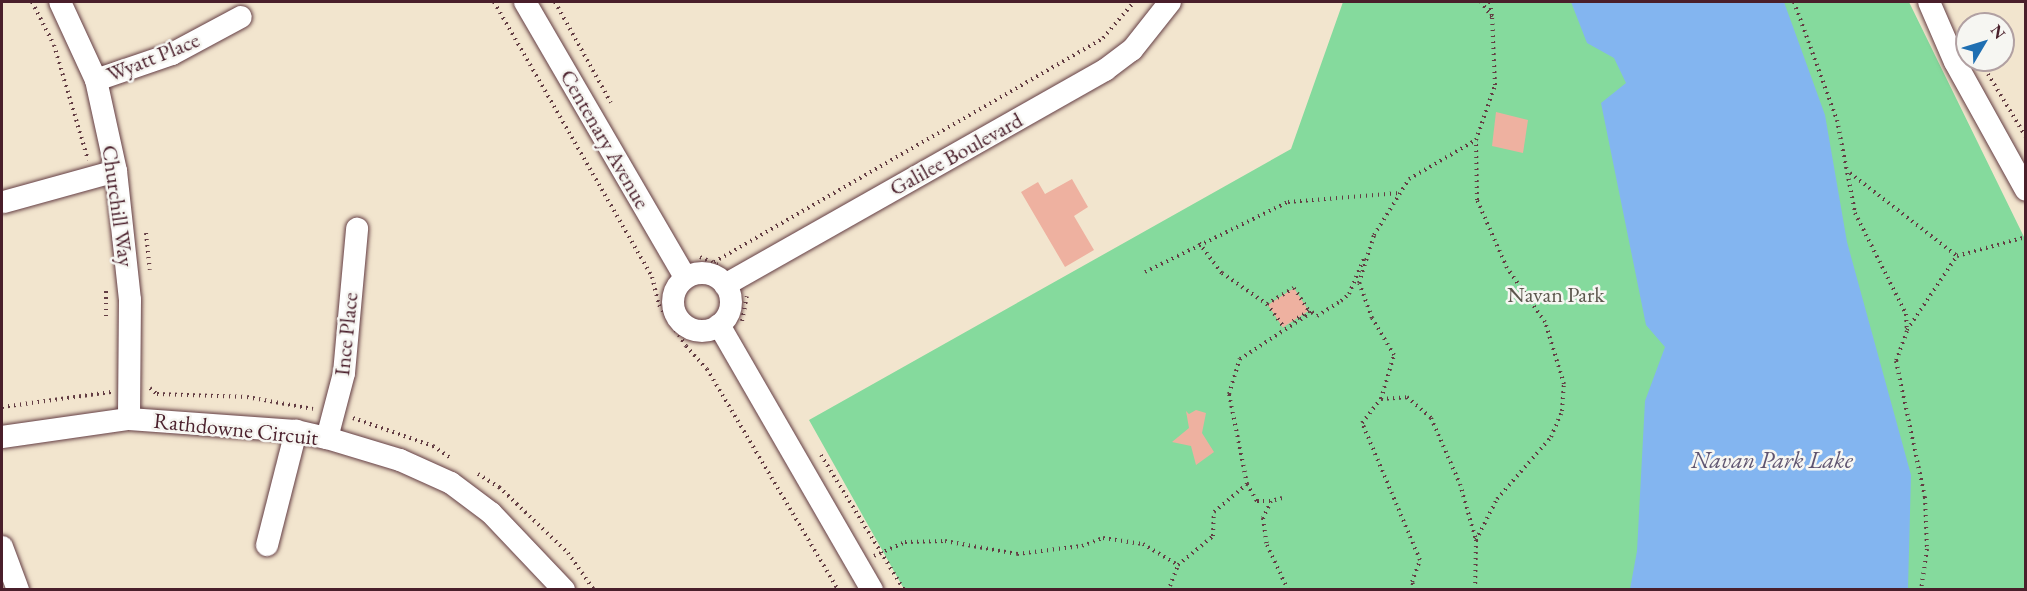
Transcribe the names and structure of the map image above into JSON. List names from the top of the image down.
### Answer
{
  "streets": {
    "street": [
      "Wyatt Place",
      "Centenary Avenue",
      "Galilee Boulevard",
      "Churchill Way",
      "Ince Place",
      "Rathdowne Circuit"
    ]
  },
  "crossings": [
    ["Wyatt Place", "Churchill Way"],
    ["Centenary Avenue", "Galilee Boulevard"],
    ["Churchill Way", "Rathdowne Circuit"],
    ["Ince Place", "Rathdowne Circuit"]
  ],
  "water": ["Navan Park Lake"],
  "parks": ["Navan Park"],
  "north": "top right"
}
